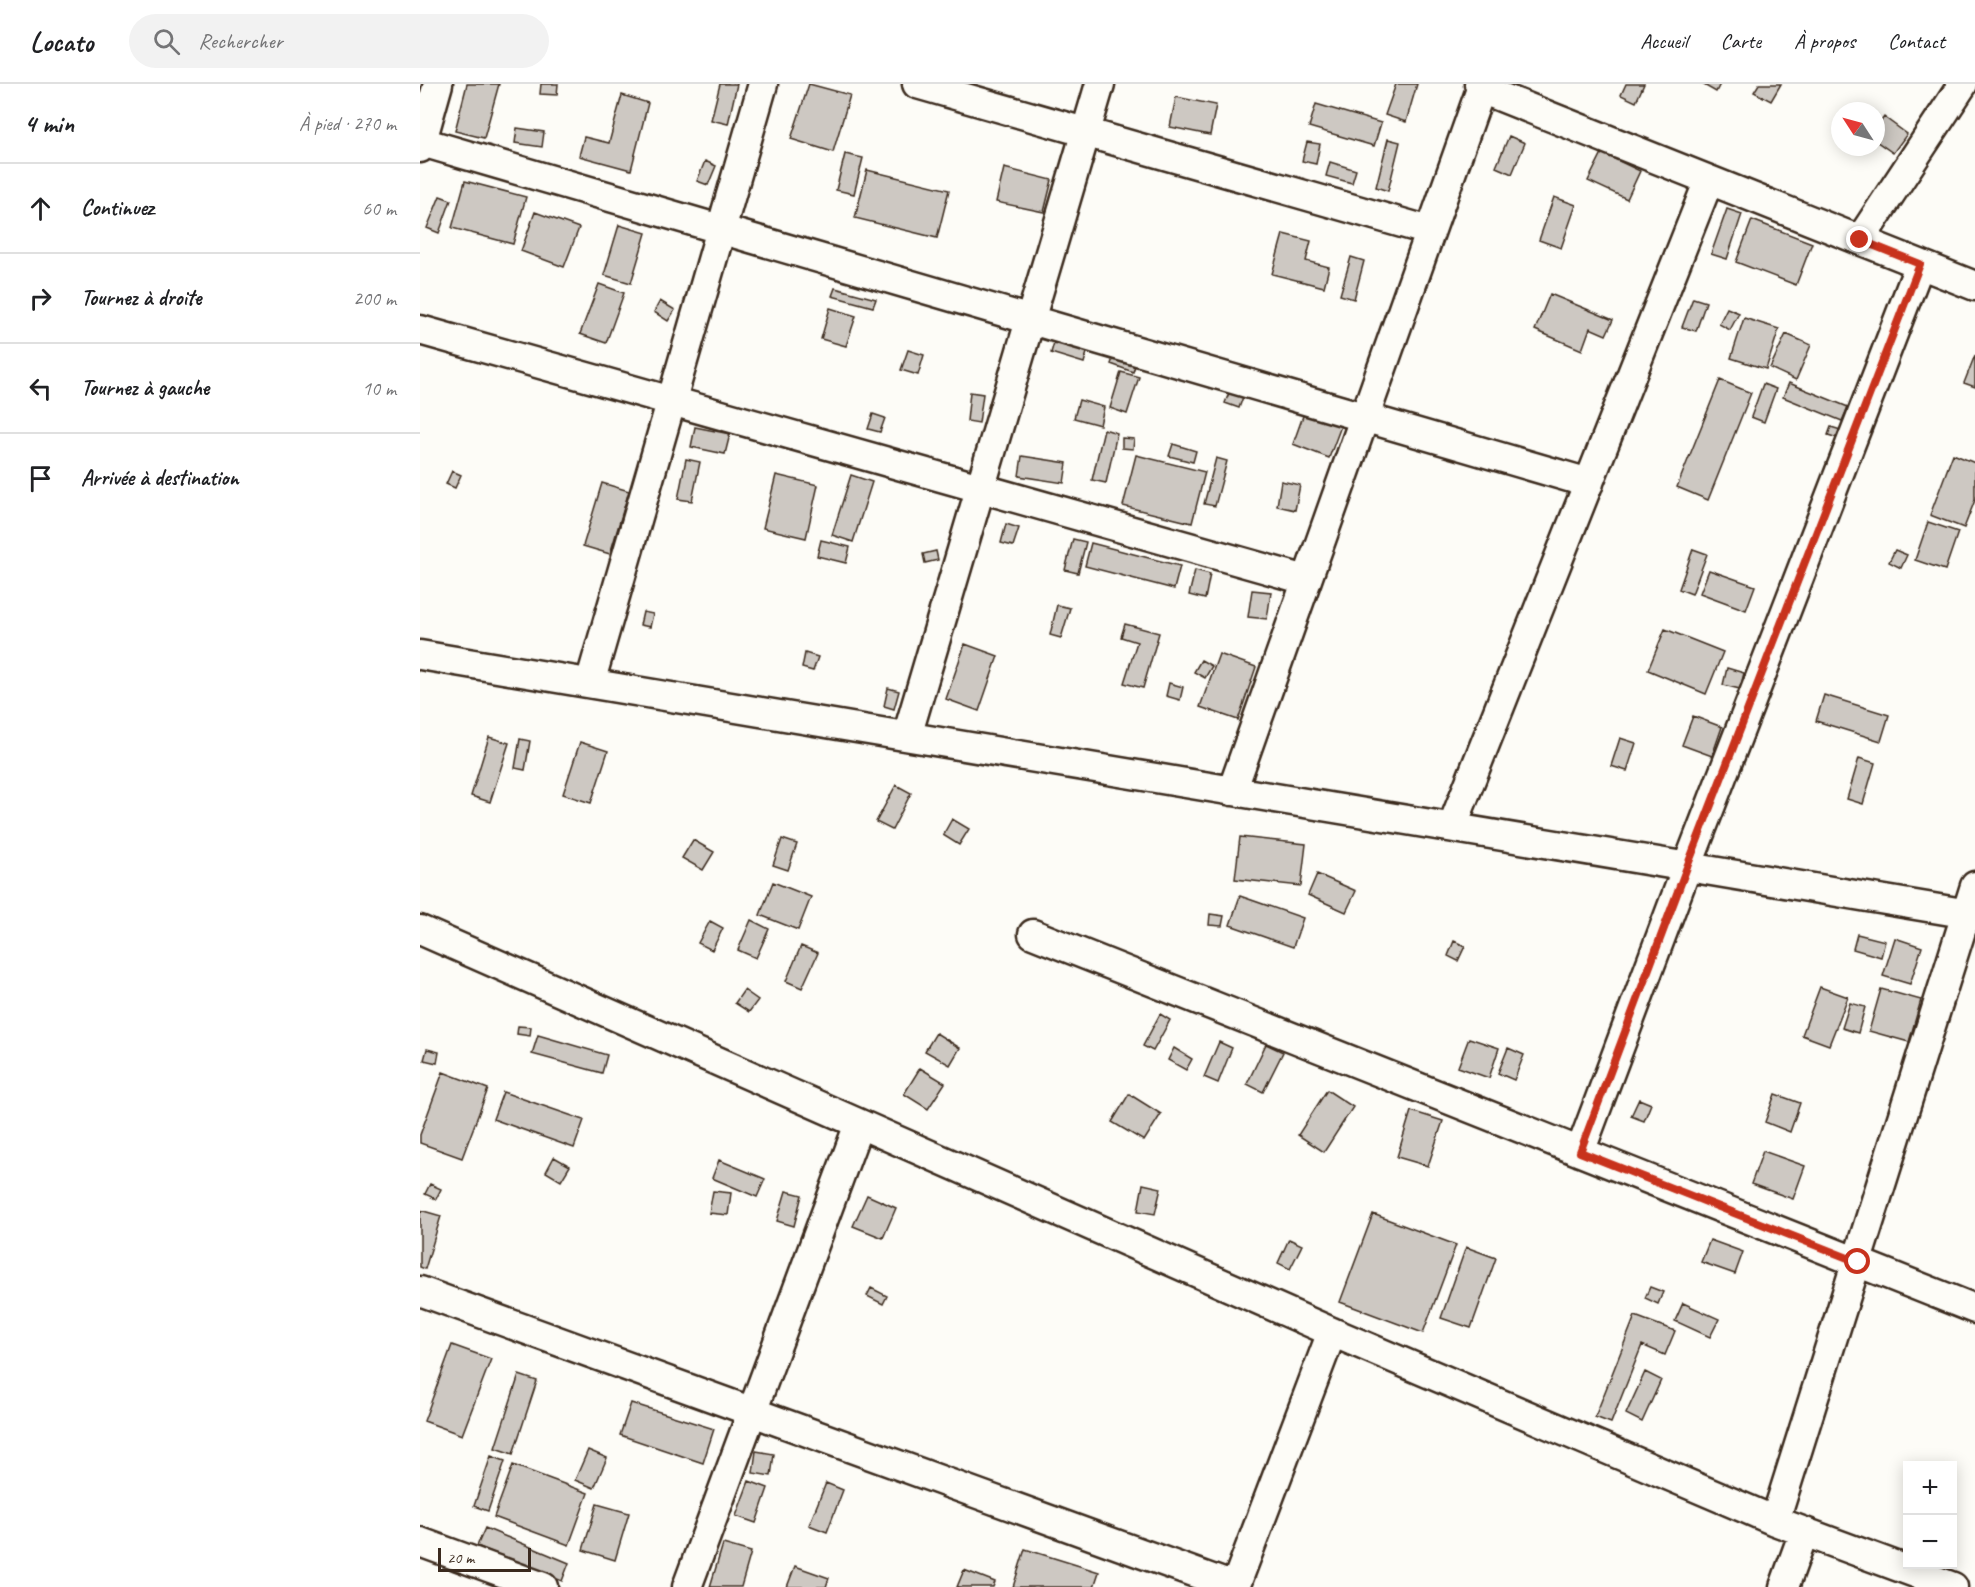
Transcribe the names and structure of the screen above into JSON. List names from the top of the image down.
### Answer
{
  "scale_bar": "20 m",
  "north": "top left",
  "page": {
    "header": "Locato",
    "search": "Rechercher",
    "nav": [
      "Accueil",
      "Carte",
      "À propos",
      "Contact"
    ],
    "heading": ["4 min", "À pied · 270 m"],
    "list": [
      ["Continuez", "60 m"],
      ["Tournez à droite", "200 m"],
      ["Tournez à gauche", "10 m"],
      "Arrivée à destination"
    ],
    "map_buttons": ["+", "−"],
    "scale": "20 m"
  }
}
